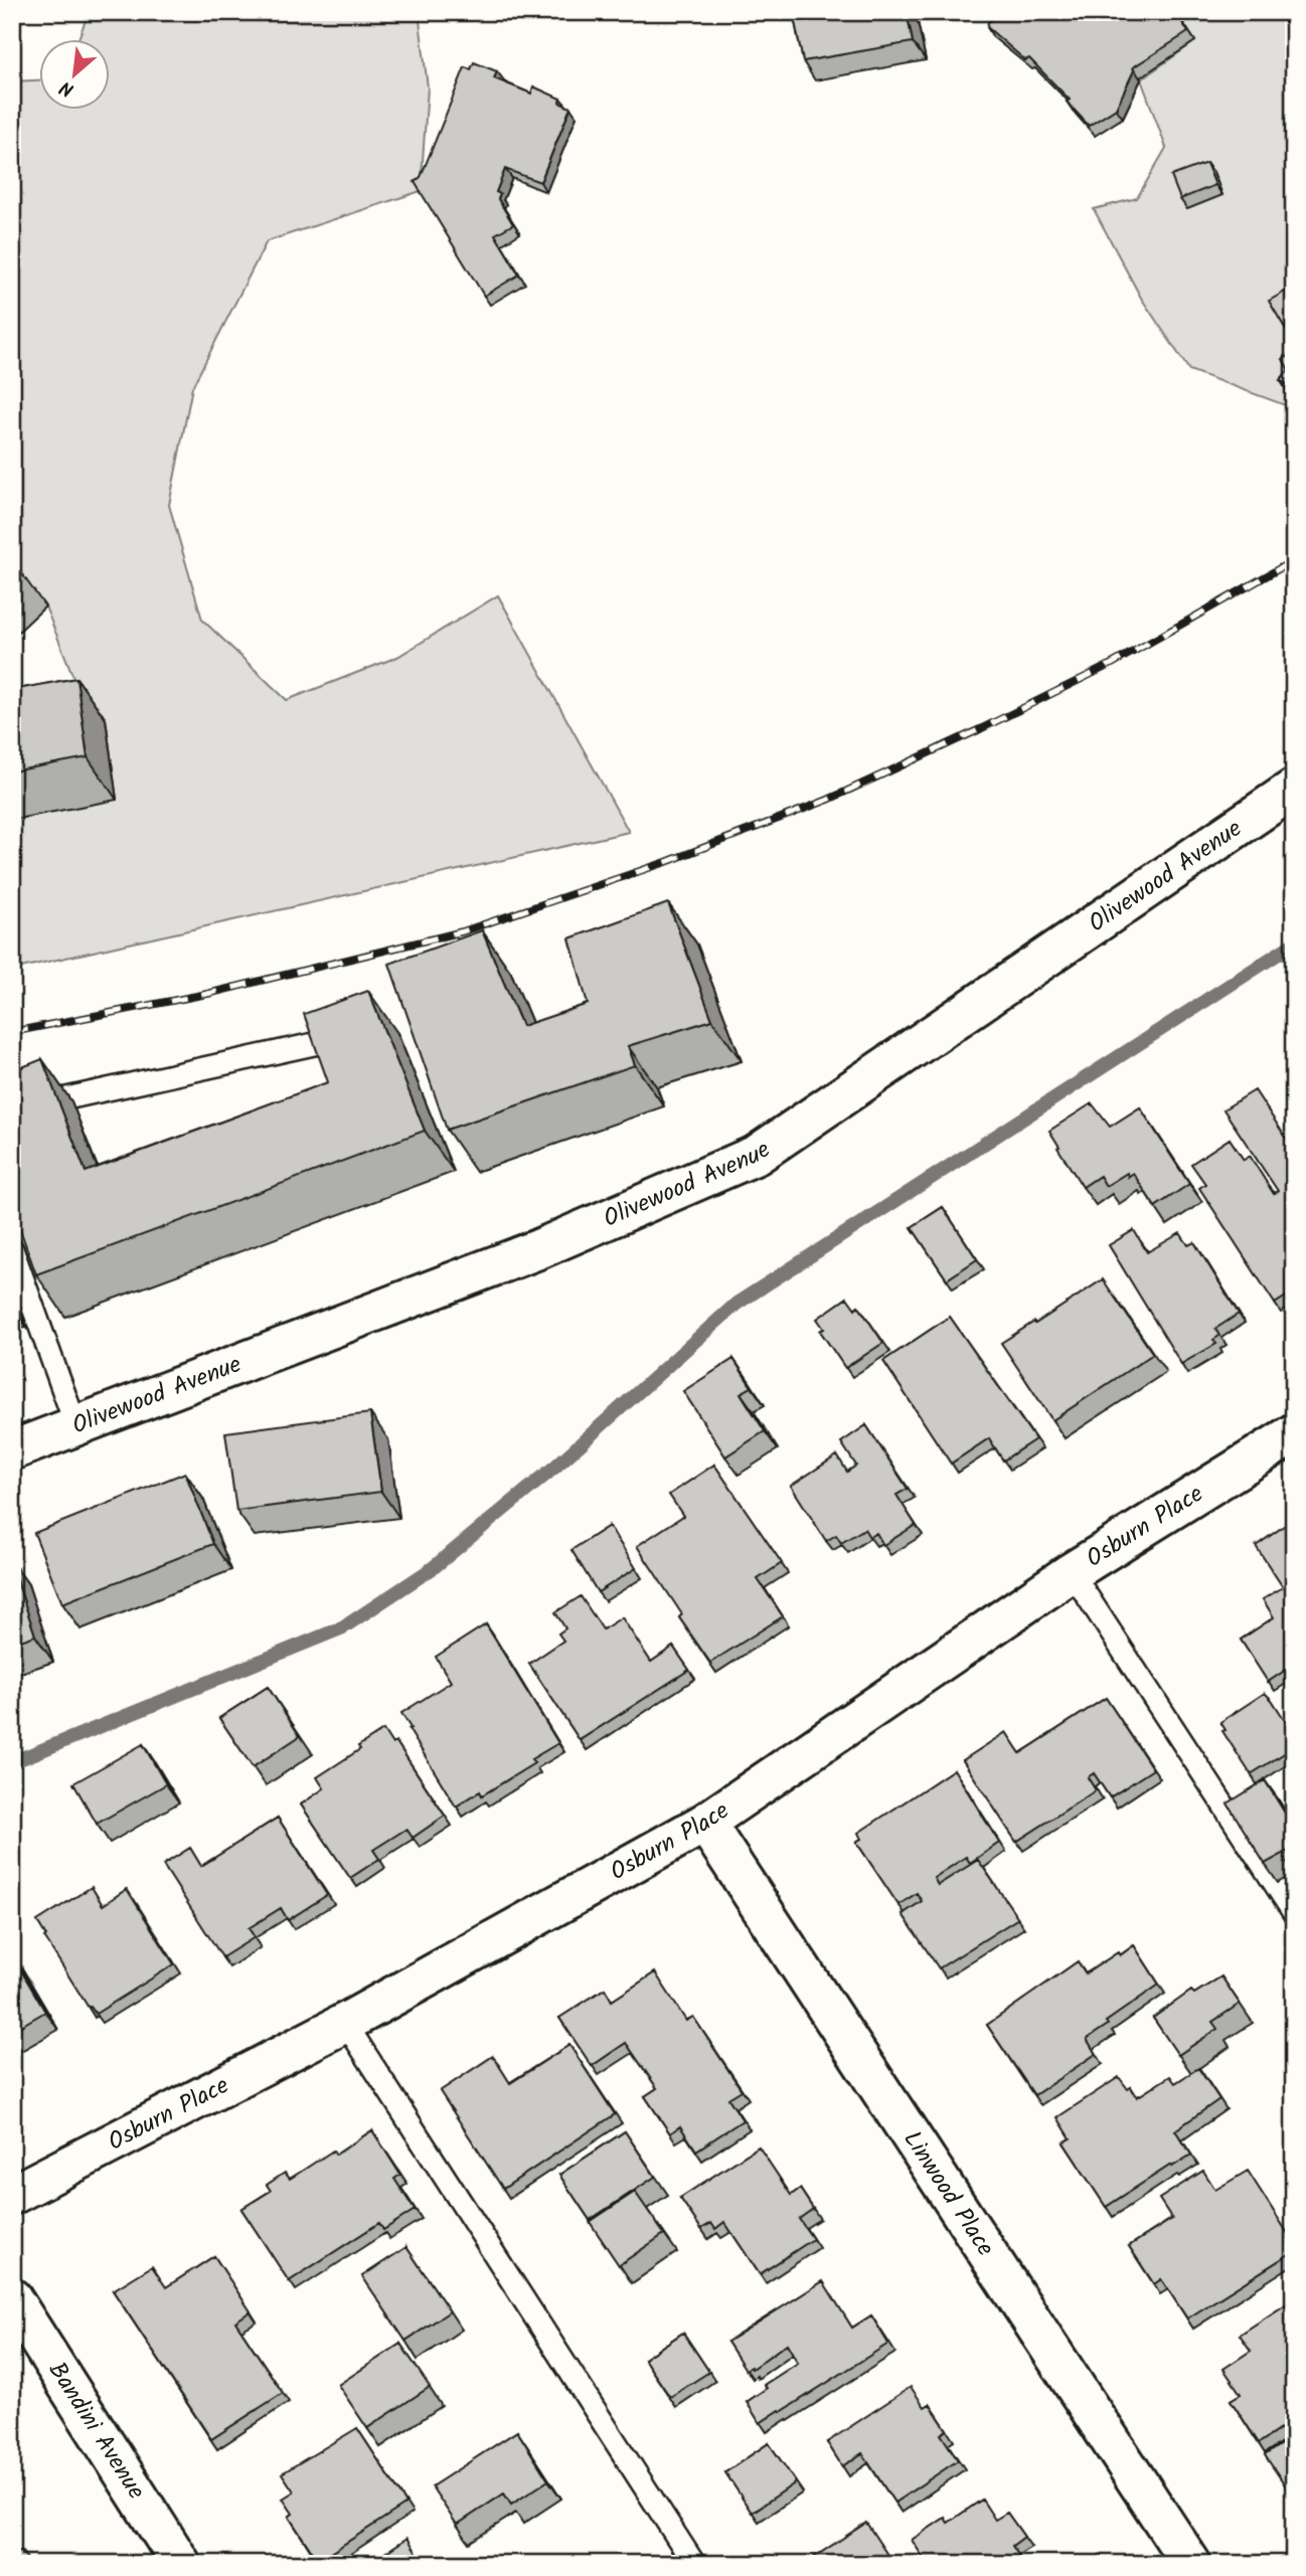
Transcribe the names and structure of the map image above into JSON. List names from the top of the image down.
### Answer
{
  "streets": {
    "street": [
      "Olivewood Avenue",
      "Osburn Place",
      "Linwood Place",
      "Bandini Avenue"
    ]
  },
  "crossings": [
    ["Osburn Place", "Linwood Place"]
  ],
  "north": "bottom left"
}
